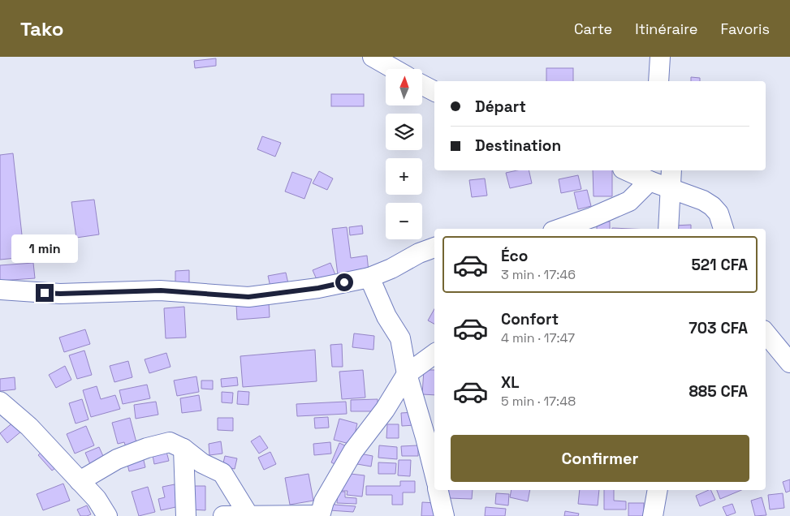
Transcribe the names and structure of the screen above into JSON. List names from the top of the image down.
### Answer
{
  "north": "top",
  "page": {
    "header": "Tako",
    "nav": ["Carte", "Itinéraire", "Favoris"],
    "map_buttons": ["+", "−"],
    "banner": ["Départ", "Destination"],
    "bubble": "1 min",
    "list": [
      {
        "name": "Éco",
        "note": "3 min · 17:46",
        "value": "521 CFA"
      },
      {
        "name": "Confort",
        "note": "4 min · 17:47",
        "value": "703 CFA"
      },
      {
        "name": "XL",
        "note": "5 min · 17:48",
        "value": "885 CFA"
      }
    ],
    "buttons": "Confirmer"
  }
}
